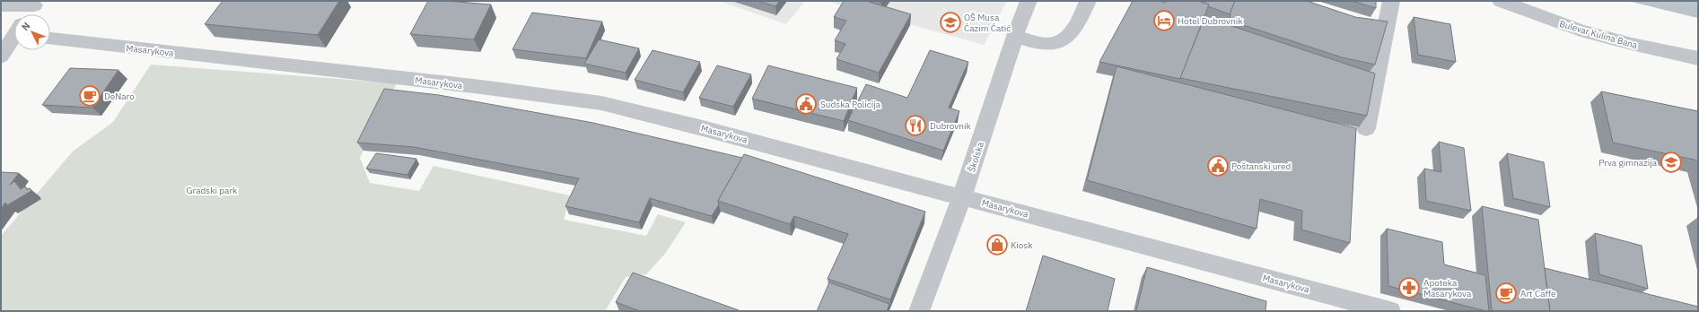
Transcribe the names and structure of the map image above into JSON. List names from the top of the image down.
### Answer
{
  "streets": {
    "street": ["Bulevar Kulina Bana", "Masarykova", "Školska"]
  },
  "crossings": [
    ["Masarykova", "Školska"]
  ],
  "parks": ["Gradski park"],
  "places": {
    "hotel": ["Hotel Dubrovnik"],
    "school or university": ["OŠ Musa Ćazim Ćatić", "Prva gimnazija"],
    "cafe": ["DeNaro", "Art Caffe"],
    "public building": ["Sudska Policija", "Poštanski ured"],
    "restaurant": ["Dubrovnik"],
    "shop": ["Kiosk"],
    "pharmacy": ["Apoteka Masarykova"]
  },
  "north": "top left"
}
